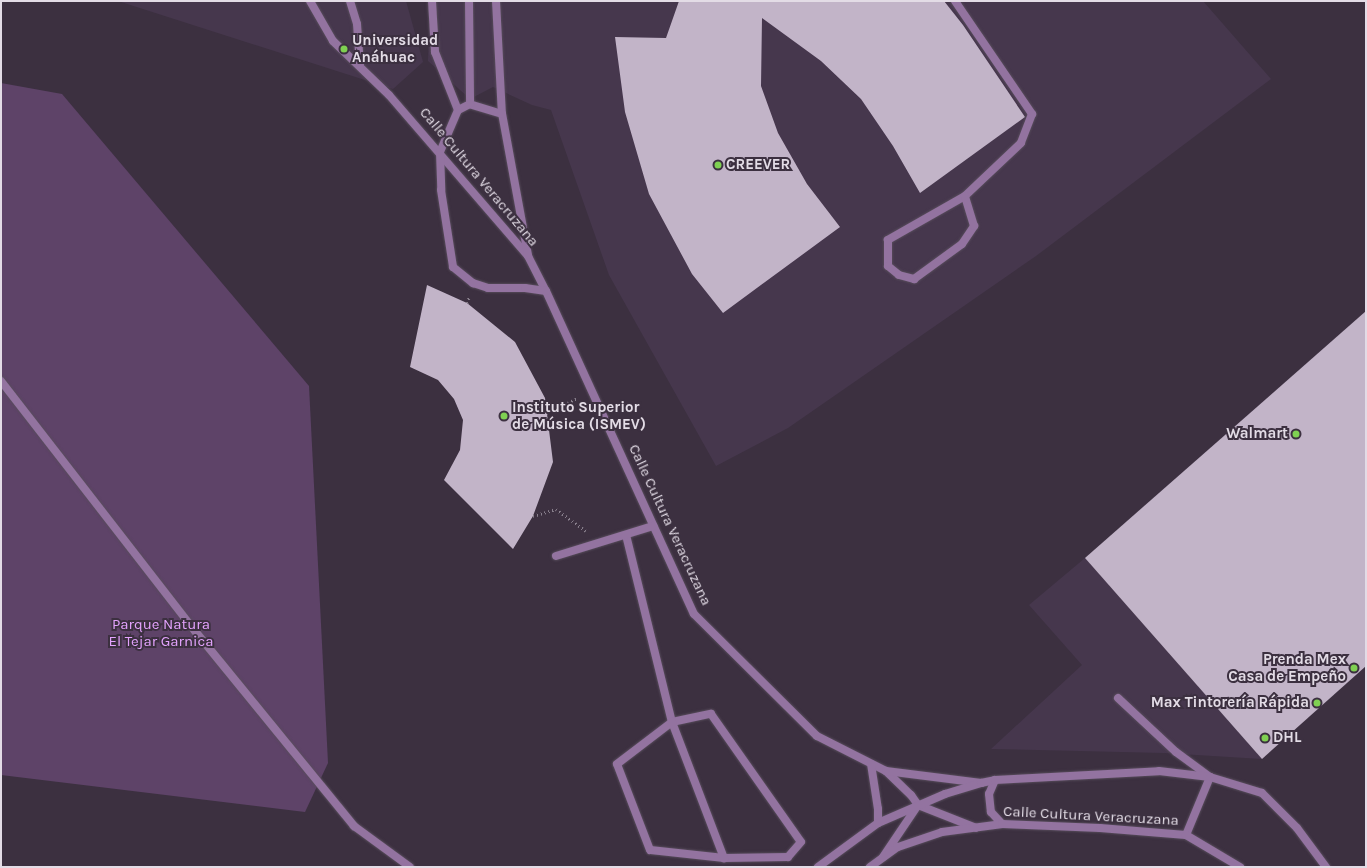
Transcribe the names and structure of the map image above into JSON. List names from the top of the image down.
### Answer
{
  "streets": {
    "street": ["Calle Cultura Veracruzana"]
  },
  "parks": ["Parque Natura El Tejar Garnica"],
  "places": [
    "Universidad Anáhuac",
    "CREEVER",
    "Instituto Superior de Música (ISMEV)",
    "Walmart",
    "Prenda Mex Casa de Empeño",
    "Max Tintorería Rápida",
    "DHL"
  ]
}
